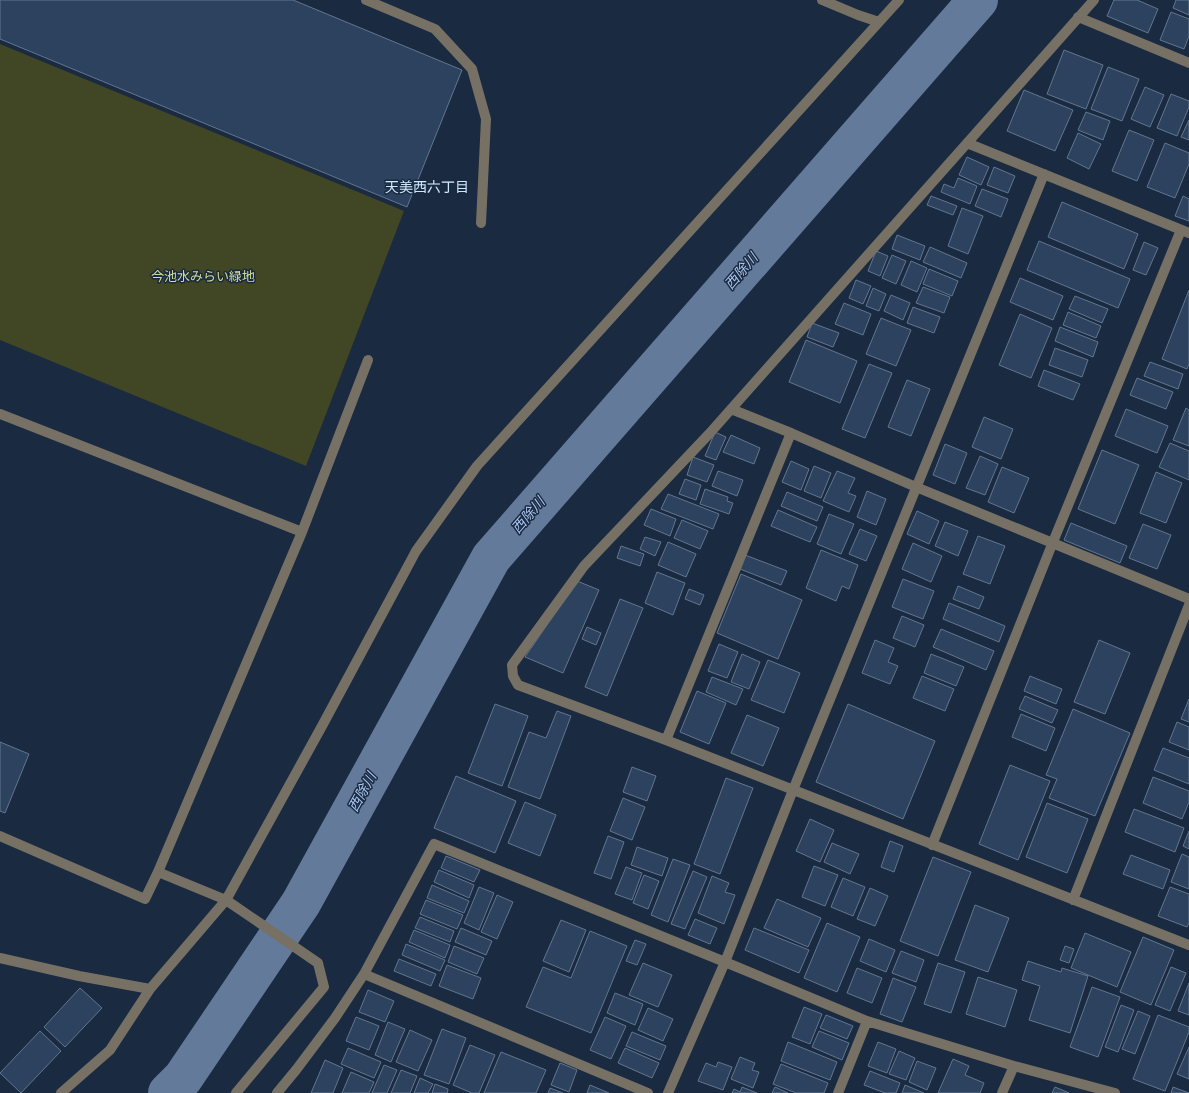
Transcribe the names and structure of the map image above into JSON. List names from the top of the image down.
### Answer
{
  "districts": ["天美西六丁目"],
  "water": ["西除川"],
  "parks": ["今池水みらい緑地"]
}
